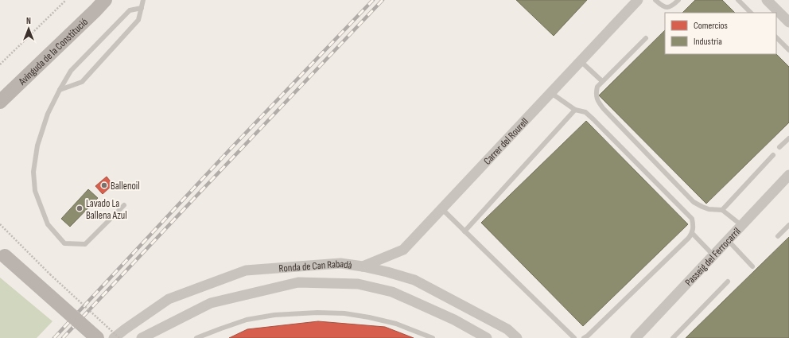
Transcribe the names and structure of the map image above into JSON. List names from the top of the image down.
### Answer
{
  "streets": {
    "street": [
      "Avinguda de la Constitució",
      "Carrer del Rourell",
      "Passeig del Ferrocarril",
      "Ronda de Can Rabadà"
    ]
  },
  "crossings": [
    ["Carrer del Rourell", "Ronda de Can Rabadà"]
  ],
  "places": ["Ballenoil", "Lavado La Ballena Azul"],
  "legend": ["Comercios", "Industria"],
  "north": "top"
}
